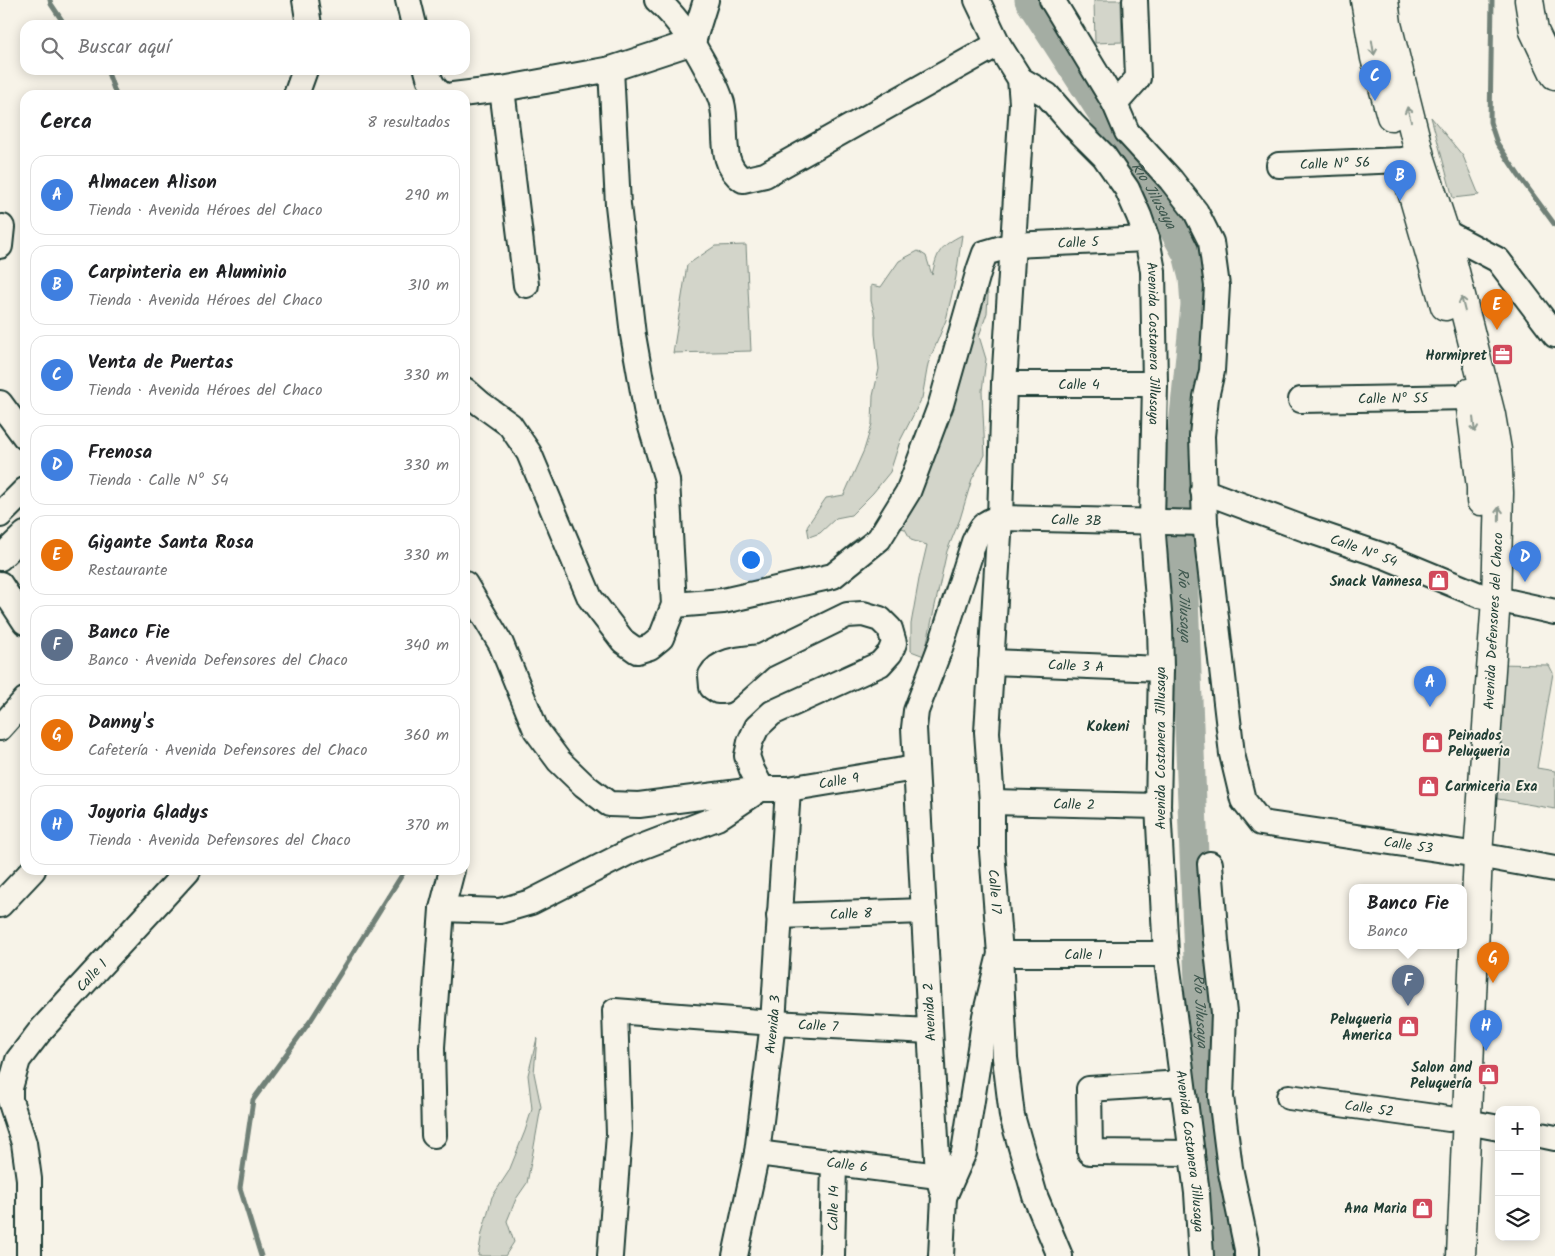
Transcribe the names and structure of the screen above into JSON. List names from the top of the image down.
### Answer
{
  "streets": {
    "main road": ["Avenida Defensores del Chaco"],
    "street": [
      "Calle Nº 56",
      "Calle 5",
      "Avenida Costanera Jillusaya",
      "Calle 4",
      "Calle Nº 55",
      "Calle 3B",
      "Calle Nº 54",
      "Calle 3 A",
      "Calle 9",
      "Calle 2",
      "Calle 53",
      "Calle 17",
      "Calle 8",
      "Calle 1",
      "Avenida 2",
      "Avenida 3",
      "Calle 7",
      "Calle 52",
      "Calle 6",
      "Calle 14"
    ]
  },
  "crossings": [
    ["Calle Nº 56", "Avenida Defensores del Chaco"],
    ["Calle 5", "Avenida Costanera Jillusaya"],
    ["Calle 5", "Calle 17"],
    ["Avenida Costanera Jillusaya", "Calle 4"],
    ["Avenida Costanera Jillusaya", "Calle 3B"],
    ["Avenida Costanera Jillusaya", "Calle 3 A"],
    ["Avenida Costanera Jillusaya", "Calle 2"],
    ["Avenida Costanera Jillusaya", "Calle 17"],
    ["Avenida Costanera Jillusaya", "Calle 1"],
    ["Calle 4", "Calle 17"],
    ["Calle Nº 55", "Avenida Defensores del Chaco"],
    ["Calle 3B", "Calle 53"],
    ["Calle 3B", "Calle 17"],
    ["Calle 3B", "Avenida 2"],
    ["Calle Nº 54", "Avenida Defensores del Chaco"],
    ["Avenida Defensores del Chaco", "Calle 53"],
    ["Avenida Defensores del Chaco", "Calle 52"],
    ["Calle 3 A", "Calle 17"],
    ["Calle 9", "Avenida 2"],
    ["Calle 9", "Avenida 3"],
    ["Calle 2", "Calle 17"],
    ["Calle 17", "Calle 1"],
    ["Calle 17", "Avenida 2"],
    ["Calle 8", "Avenida 2"],
    ["Calle 8", "Avenida 3"],
    ["Avenida 2", "Calle 7"],
    ["Avenida 2", "Calle 6"],
    ["Avenida 3", "Calle 7"],
    ["Avenida 3", "Calle 6"],
    ["Calle 6", "Calle 14"]
  ],
  "districts": ["Kokeni"],
  "water": ["Río Jilusaya"],
  "places": {
    "office": ["Hormipret"],
    "shop": [
      "Snack Vannesa",
      "Peinados Peluqueria",
      "Carmiceria Exa",
      "Peluqueria America",
      "Salon and Peluquería",
      "Ana Maria"
    ]
  },
  "page": {
    "search": "Buscar aquí",
    "pins": [
      "C",
      "B",
      "E",
      "D",
      "A",
      "G",
      "F",
      "H"
    ],
    "heading": ["Cerca", "8 resultados"],
    "list": [
      {
        "mark": "A",
        "name": "Almacen Alison",
        "note": "Tienda · Avenida Héroes del Chaco",
        "value": "290 m"
      },
      {
        "mark": "B",
        "name": "Carpinteria en Aluminio",
        "note": "Tienda · Avenida Héroes del Chaco",
        "value": "310 m"
      },
      {
        "mark": "C",
        "name": "Venta de Puertas",
        "note": "Tienda · Avenida Héroes del Chaco",
        "value": "330 m"
      },
      {
        "mark": "D",
        "name": "Frenosa",
        "note": "Tienda · Calle Nº 54",
        "value": "330 m"
      },
      {
        "mark": "E",
        "name": "Gigante Santa Rosa",
        "note": "Restaurante",
        "value": "330 m"
      },
      {
        "mark": "F",
        "name": "Banco Fie",
        "note": "Banco · Avenida Defensores del Chaco",
        "value": "340 m"
      },
      {
        "mark": "G",
        "name": "Danny's",
        "note": "Cafetería · Avenida Defensores del Chaco",
        "value": "360 m"
      },
      {
        "mark": "H",
        "name": "Joyoria Gladys",
        "note": "Tienda · Avenida Defensores del Chaco",
        "value": "370 m"
      }
    ],
    "popup": ["Banco Fie", "Banco"],
    "map_buttons": ["+", "−"]
  }
}
